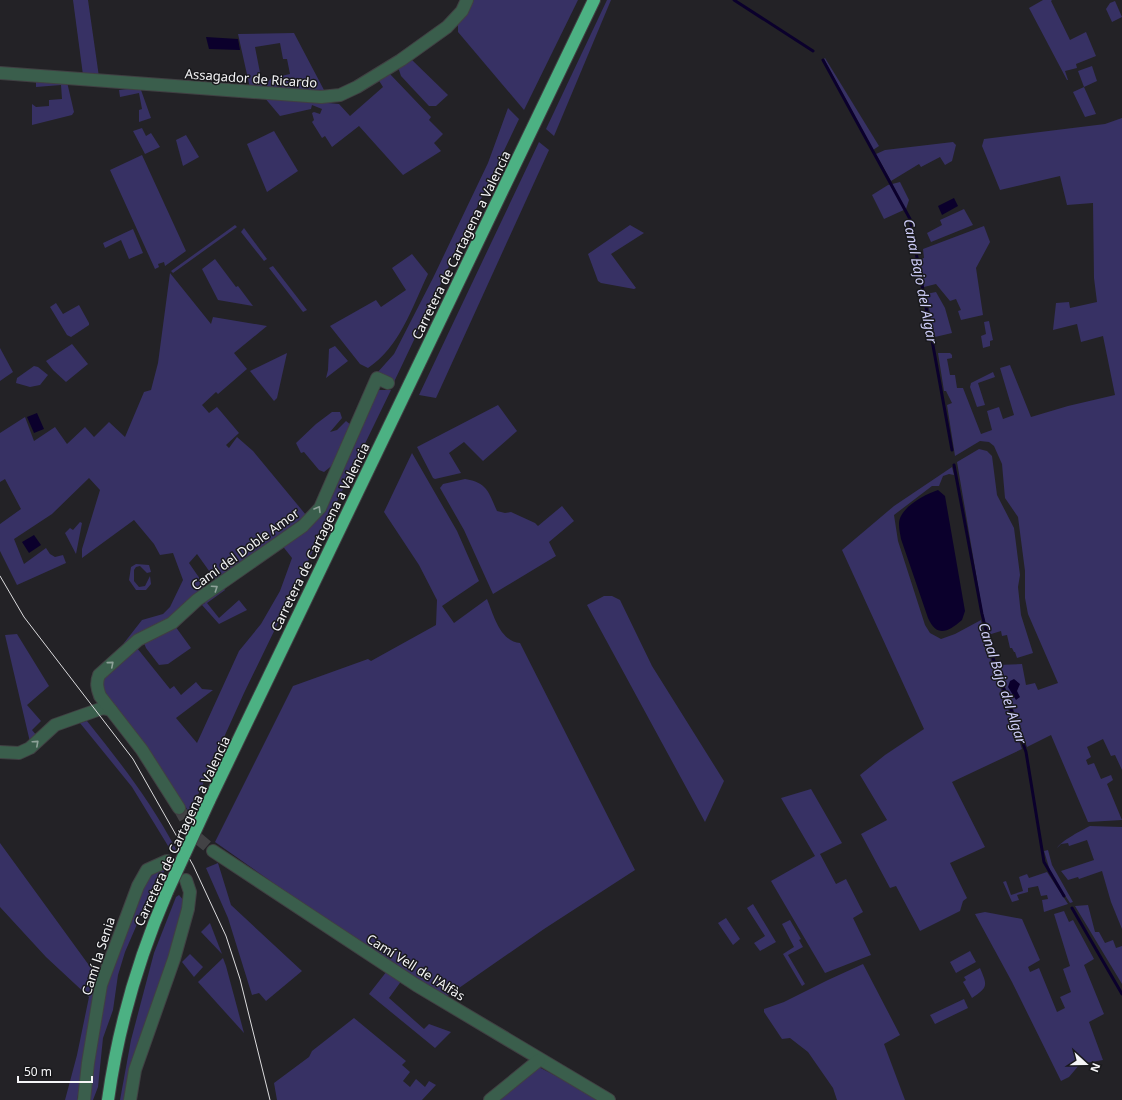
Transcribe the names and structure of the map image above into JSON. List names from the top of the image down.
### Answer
{
  "streets": {
    "highway": ["Carretera de Cartagena a Valencia"],
    "street": [
      "Assagador de Ricardo",
      "Camí del Doble Amor",
      "Camí la Senia",
      "Camí Vell de l'Alfàs"
    ]
  },
  "one_way": ["Camí del Doble Amor"],
  "water": ["Canal Bajo del Algar"],
  "scale_bar": "50 m",
  "north": "right"
}
